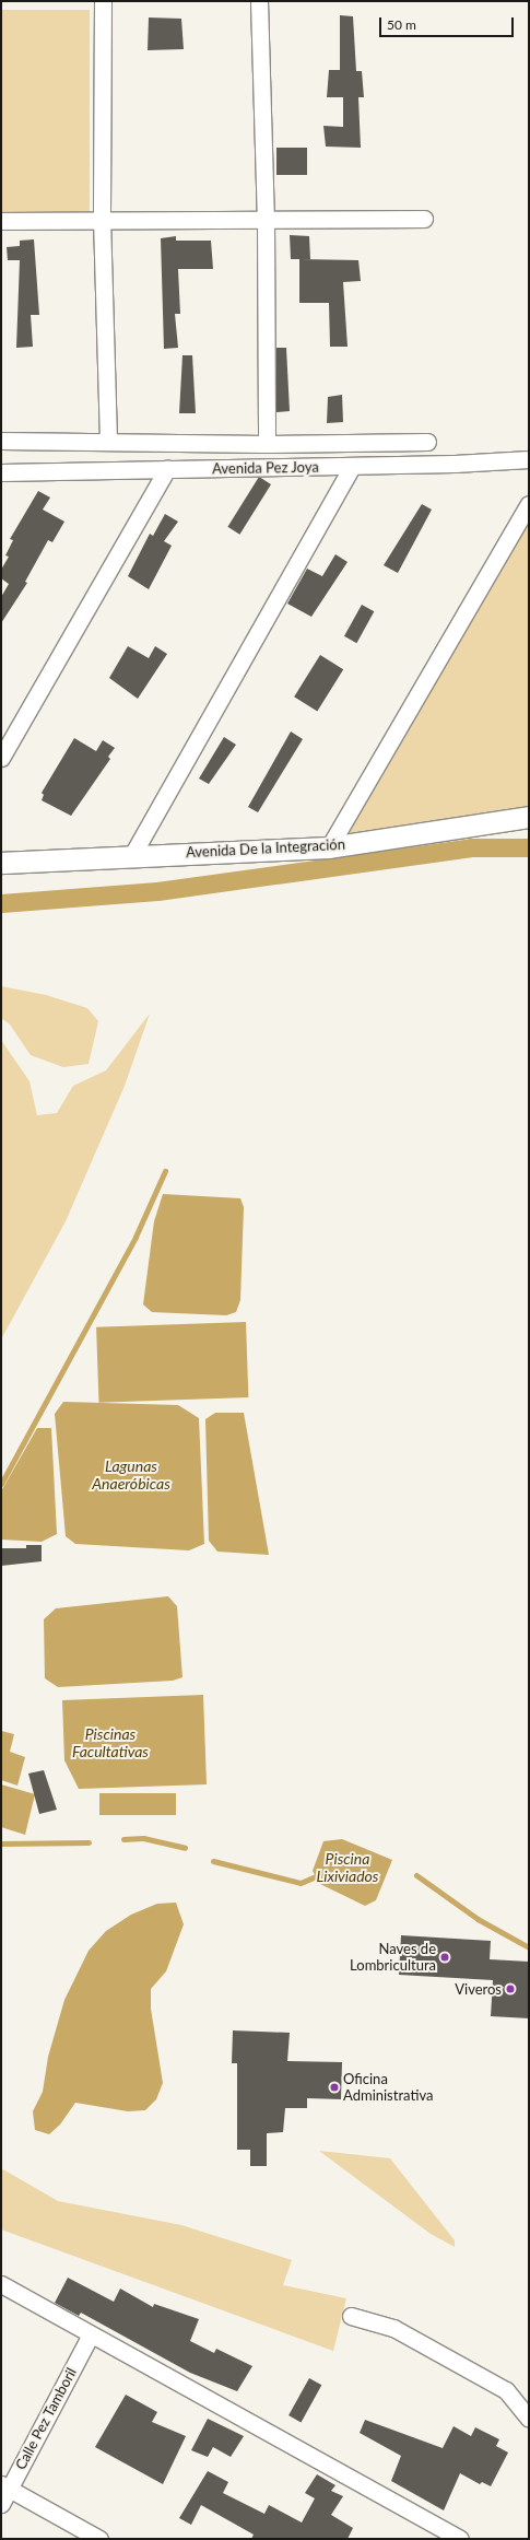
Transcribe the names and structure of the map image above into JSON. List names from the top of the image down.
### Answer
{
  "streets": {
    "street": ["Avenida Pez Joya", "Avenida De la Integración", "Calle Pez Tamboril"]
  },
  "water": ["Lagunas Anaeróbicas", "Piscinas Facultativas", "Piscina Lixiviados"],
  "places": ["Naves de Lombricultura", "Viveros", "Oficina Administrativa"],
  "scale_bar": "50 m"
}
